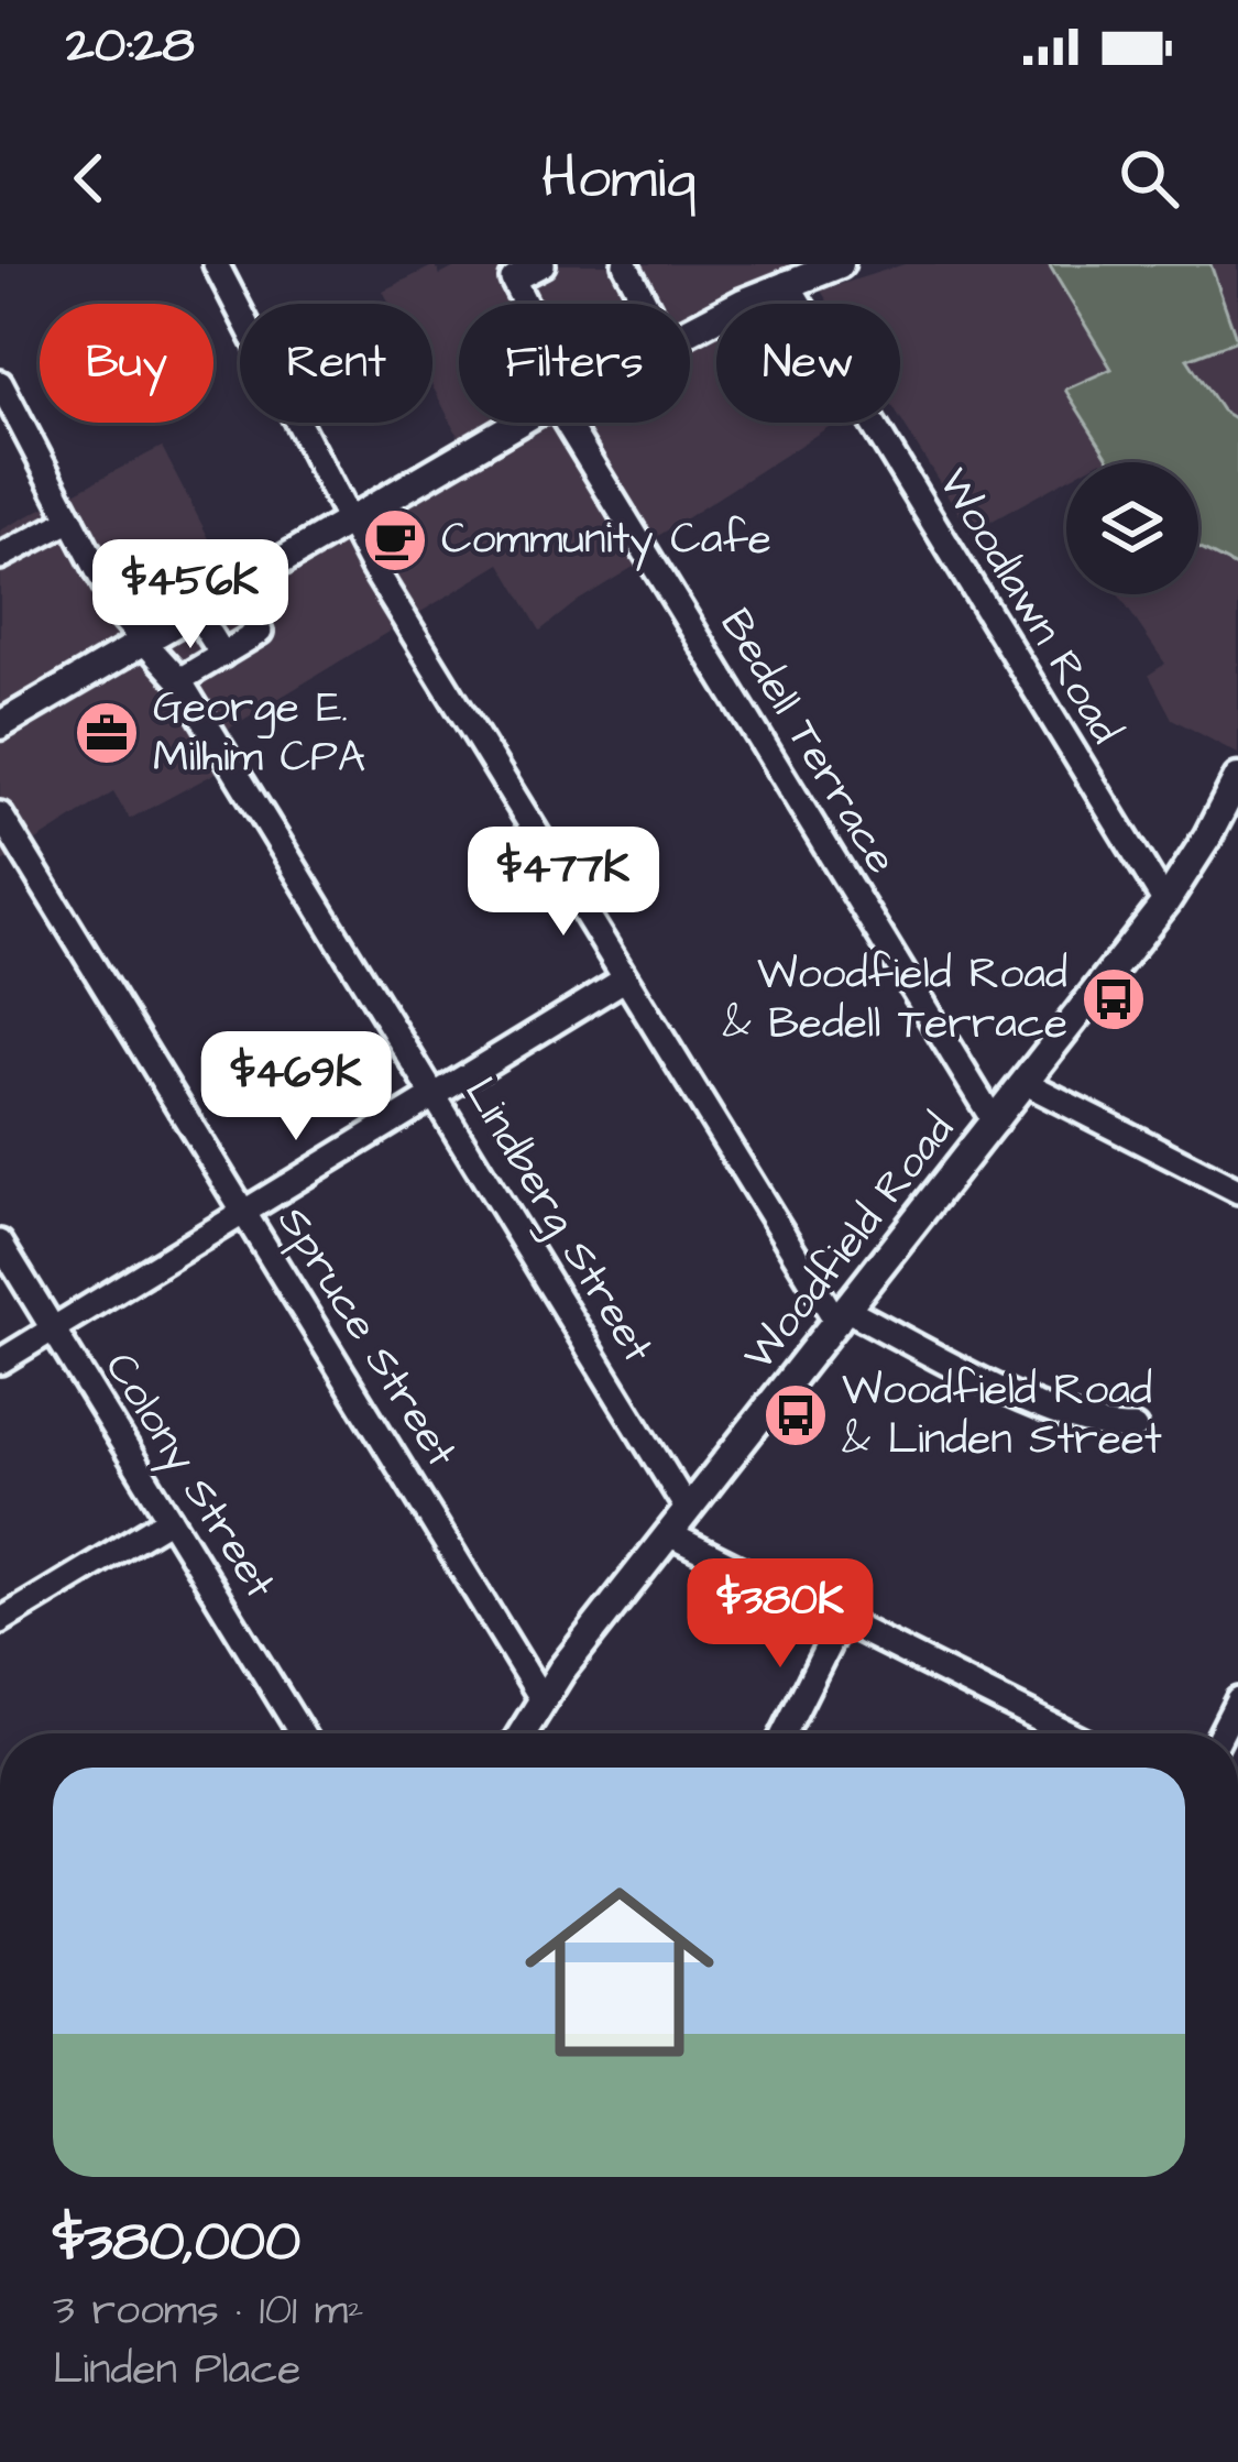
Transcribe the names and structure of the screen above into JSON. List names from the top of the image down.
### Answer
{
  "streets": {
    "main road": ["Woodfield Road"],
    "street": [
      "Woodlawn Road",
      "Bedell Terrace",
      "Lindberg Street",
      "Spruce Street",
      "Colony Street"
    ]
  },
  "crossings": [
    ["Woodlawn Road", "Woodfield Road"],
    ["Bedell Terrace", "Woodfield Road"],
    ["Lindberg Street", "Woodfield Road"],
    ["Woodfield Road", "Spruce Street"]
  ],
  "places": {
    "cafe": ["Community Cafe"],
    "office": ["George E. Milhim CPA"],
    "bus stop": ["Woodfield Road & Bedell Terrace", "Woodfield Road & Linden Street"]
  },
  "page": {
    "status": "20:28",
    "header": "Homiq",
    "chip": [
      "Buy",
      "Rent",
      "Filters",
      "New"
    ],
    "price": [
      "$456K",
      "$477K",
      "$469K",
      "$380K"
    ],
    "list": [
      {
        "name": "$380,000",
        "note": "3 rooms · 101 m² · Linden Place"
      }
    ]
  }
}
